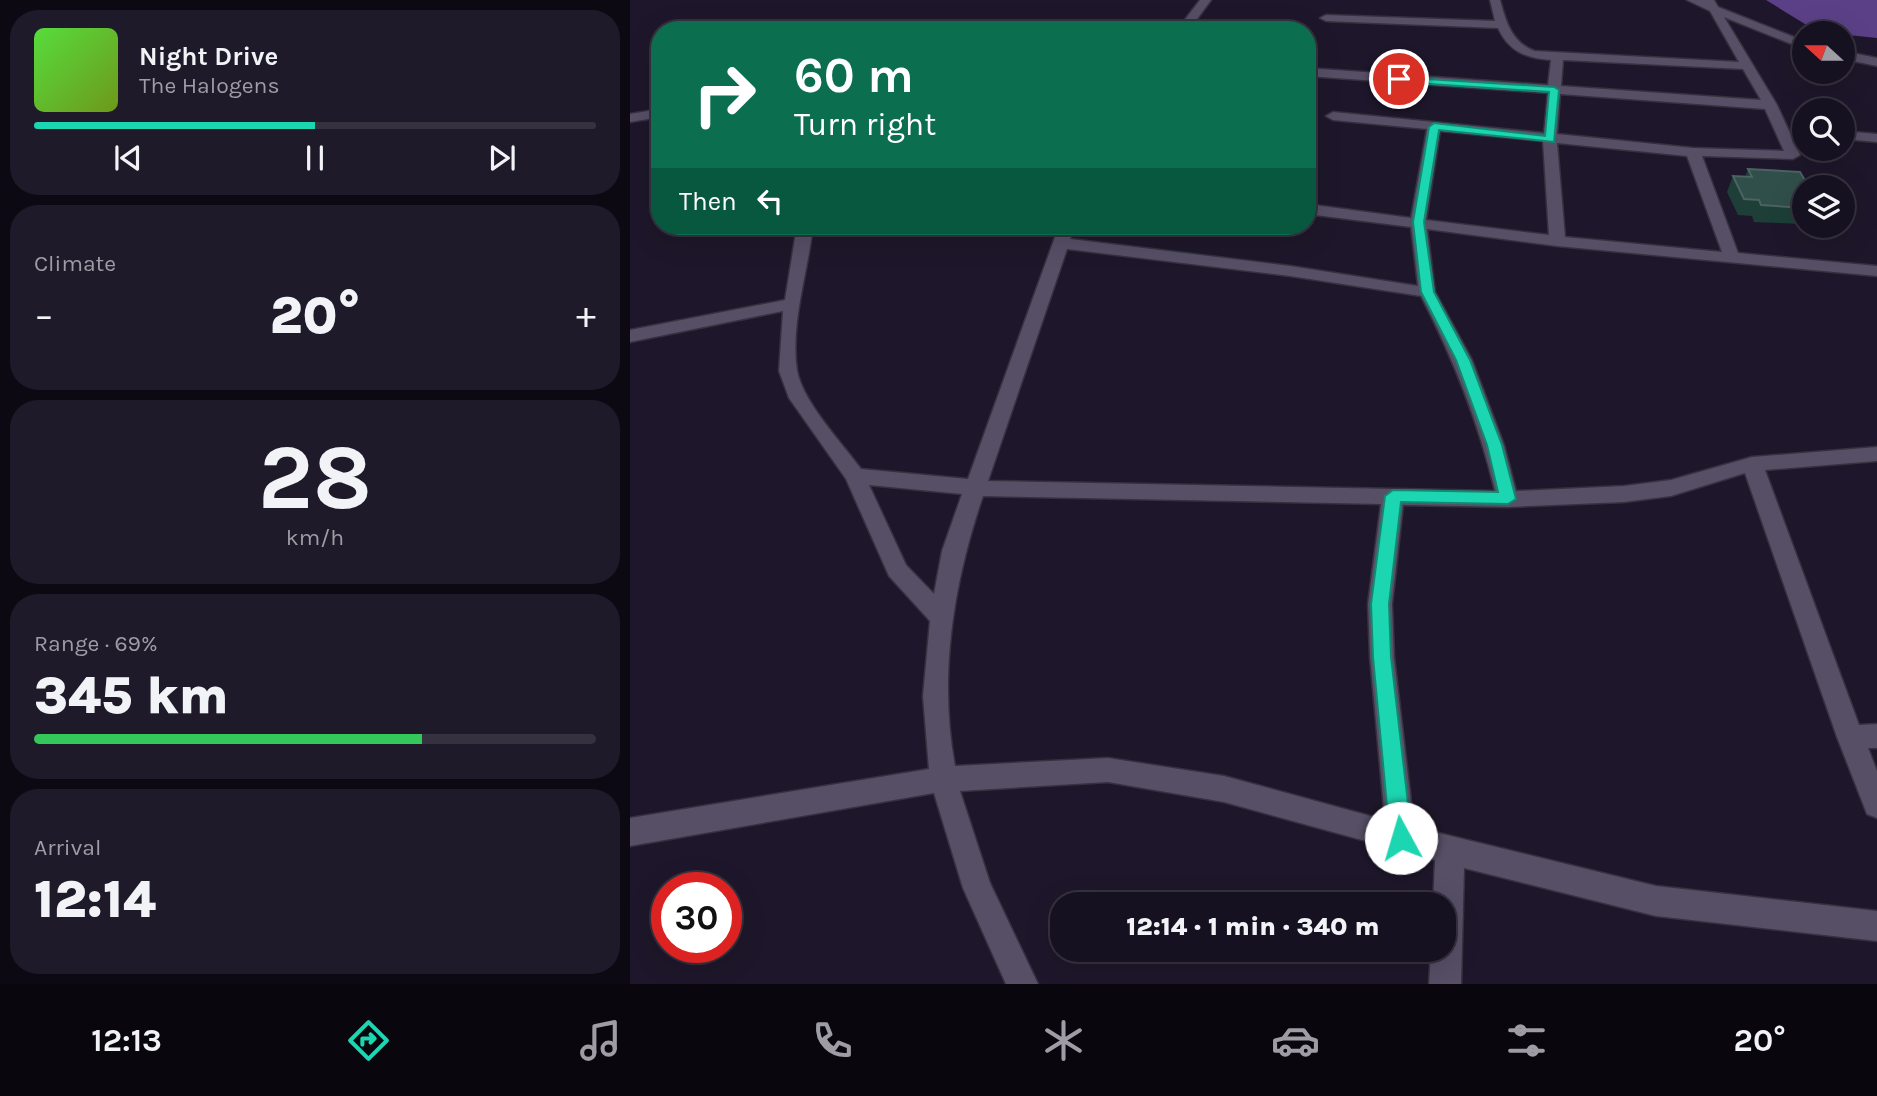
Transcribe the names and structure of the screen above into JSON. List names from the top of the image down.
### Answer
{
  "north": "left",
  "page": {
    "turn": ["60 m", "Turn right"],
    "song": ["Night Drive", "The Halogens"],
    "then": "Then",
    "tile": [
      "Climate",
      ["28", "km/h"],
      ["Range · 69%", "345 km"],
      ["Arrival", "12:14"]
    ],
    "heat": ["−", "20°", "+"],
    "limit": "30",
    "trip": "12:14 · 1 min · 340 m",
    "tabs": ["12:13", "20°"]
  }
}
